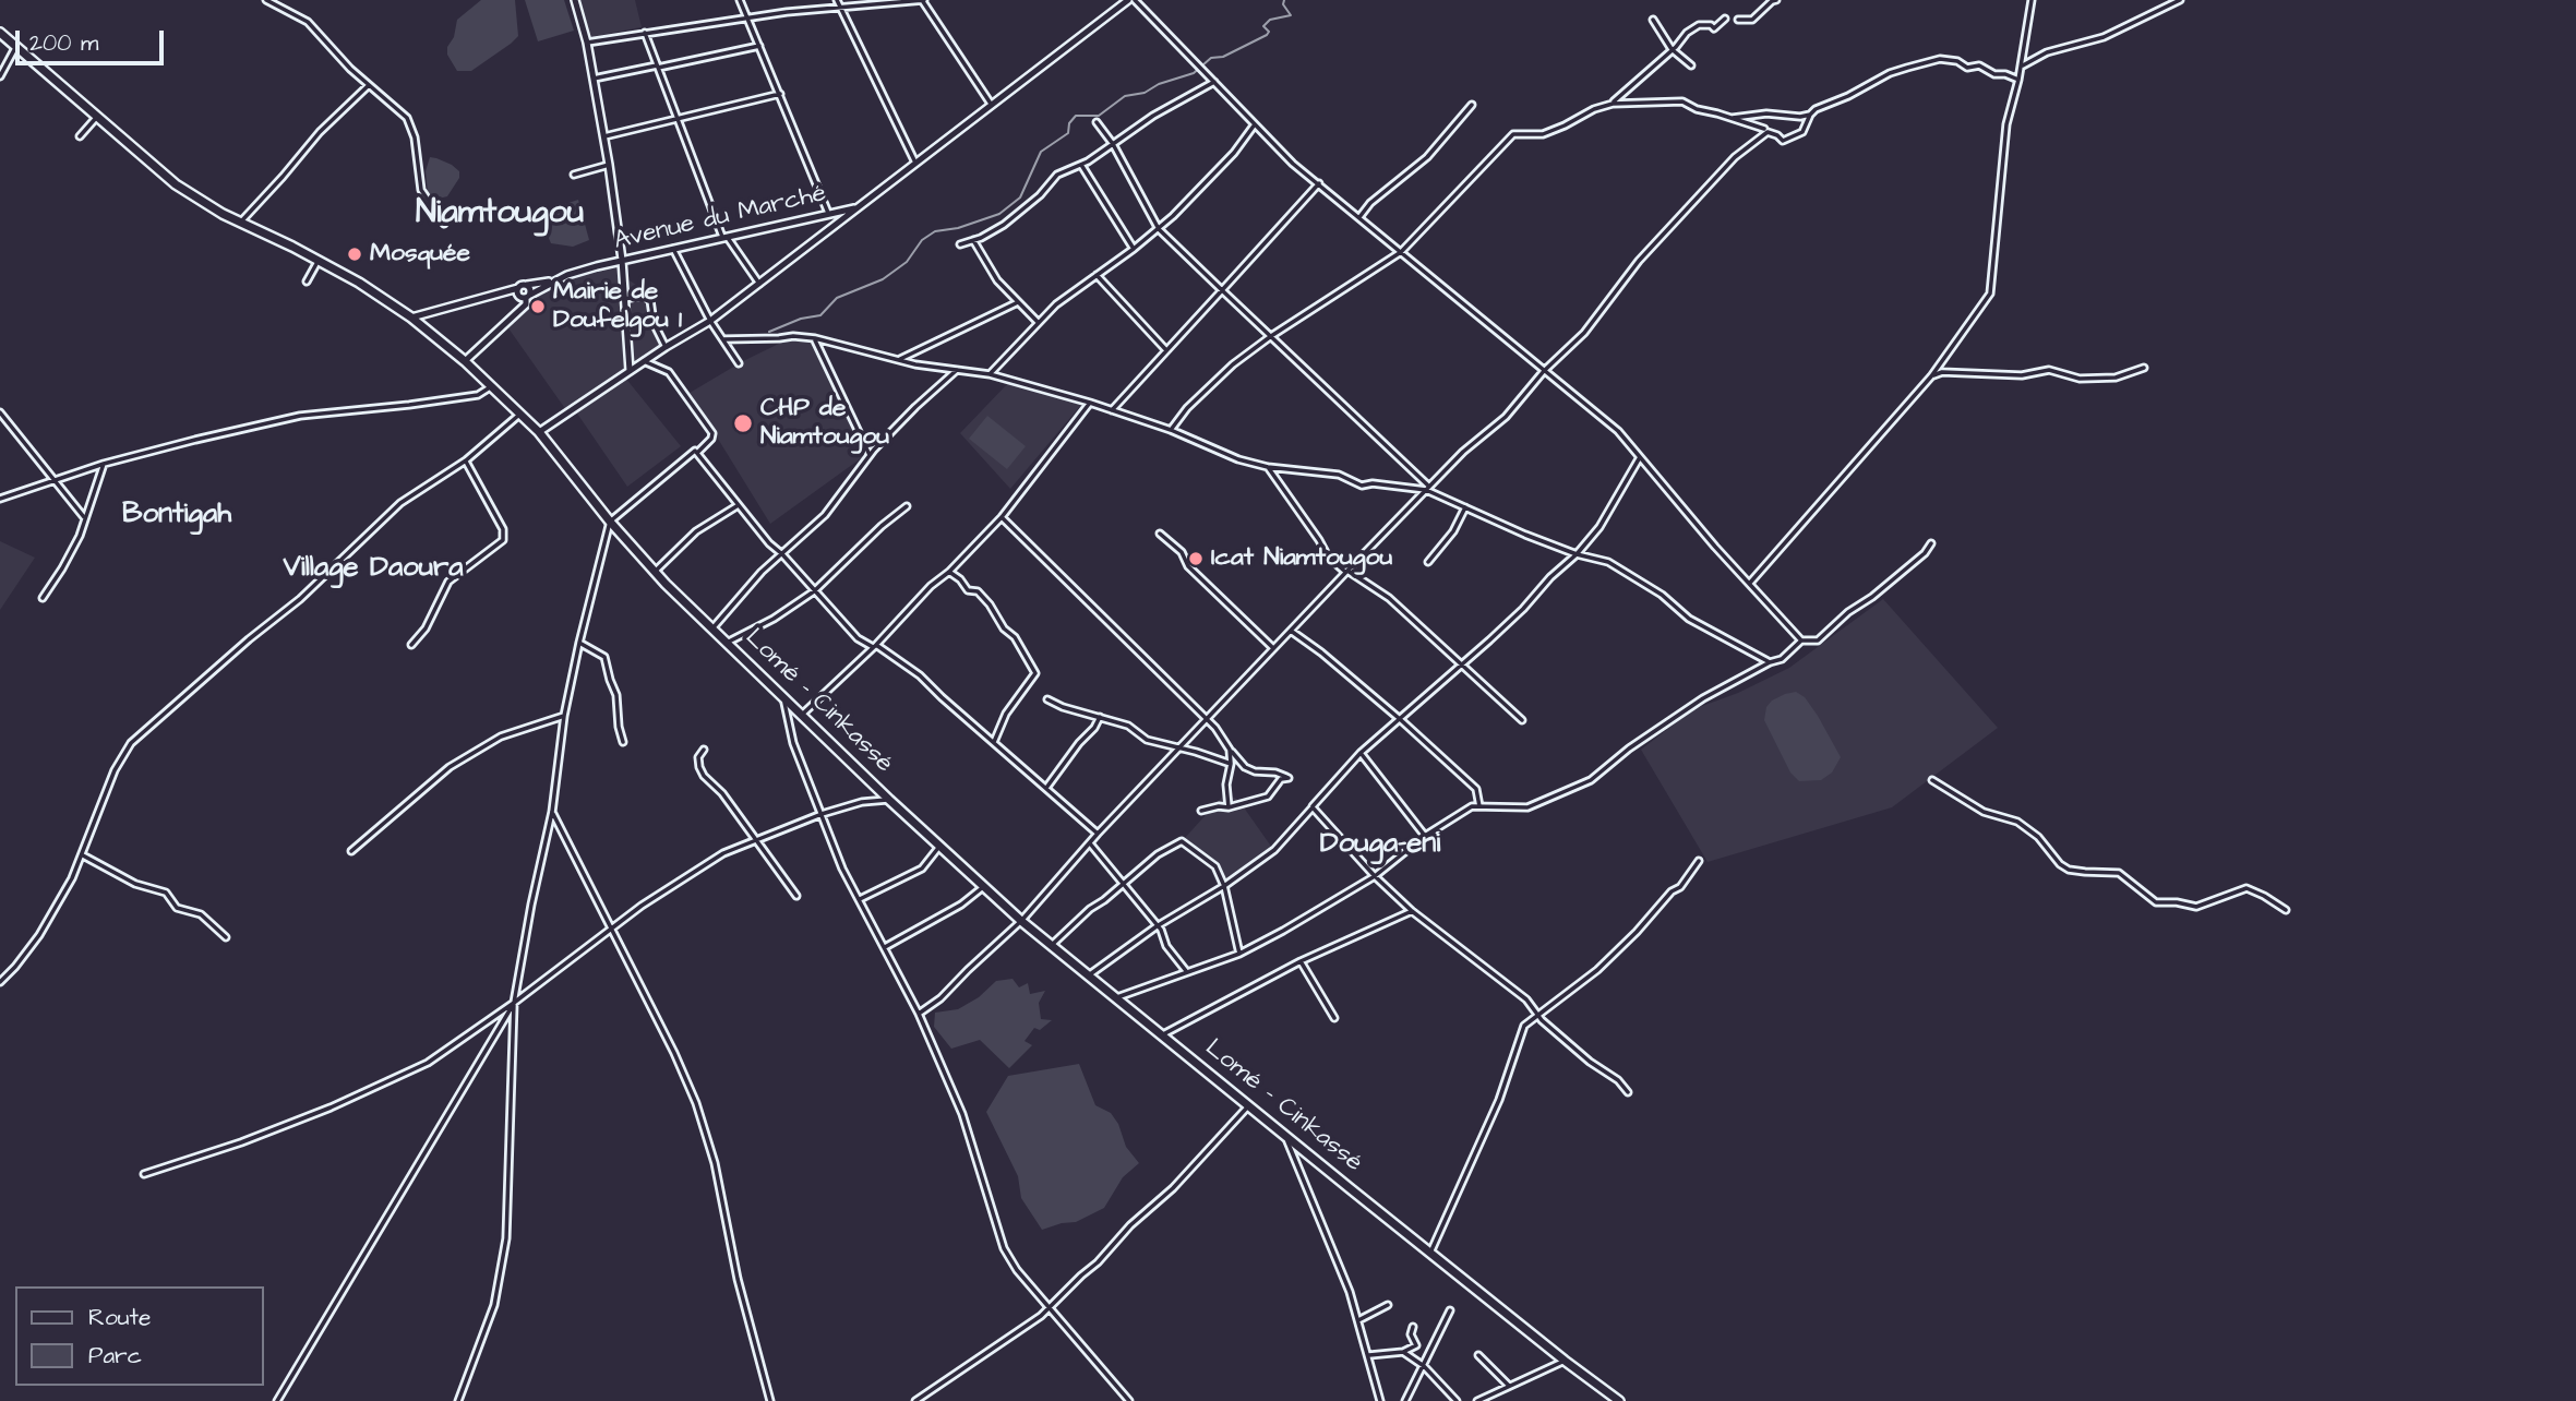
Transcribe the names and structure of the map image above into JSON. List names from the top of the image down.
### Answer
{
  "streets": {
    "highway": ["Lomé - Cinkassé"],
    "main road": ["Avenue du Marché"]
  },
  "crossings": [
    ["Avenue du Marché", "Lomé - Cinkassé"]
  ],
  "districts": [
    "Niamtougou",
    "Bontigah",
    "Village Daoura",
    "Douga-eni"
  ],
  "places": [
    "Mosquée",
    "Mairie de Doufelgou 1",
    "CHP de Niamtougou",
    "Icat Niamtougou"
  ],
  "legend": ["Route", "Parc"],
  "scale_bar": "200 m"
}
